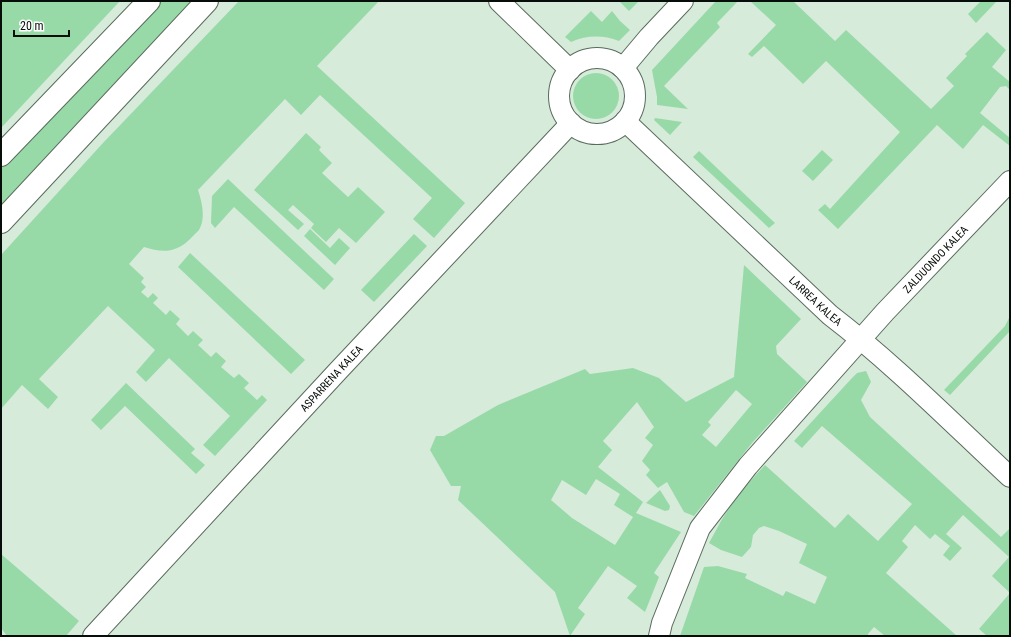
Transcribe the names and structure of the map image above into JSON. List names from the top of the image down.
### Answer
{
  "streets": {
    "street": ["ZALDUONDO KALEA", "LARREA KALEA", "ASPARRENA KALEA"]
  },
  "crossings": [
    ["ZALDUONDO KALEA", "LARREA KALEA"],
    ["LARREA KALEA", "ASPARRENA KALEA"]
  ],
  "scale_bar": "20 m"
}
